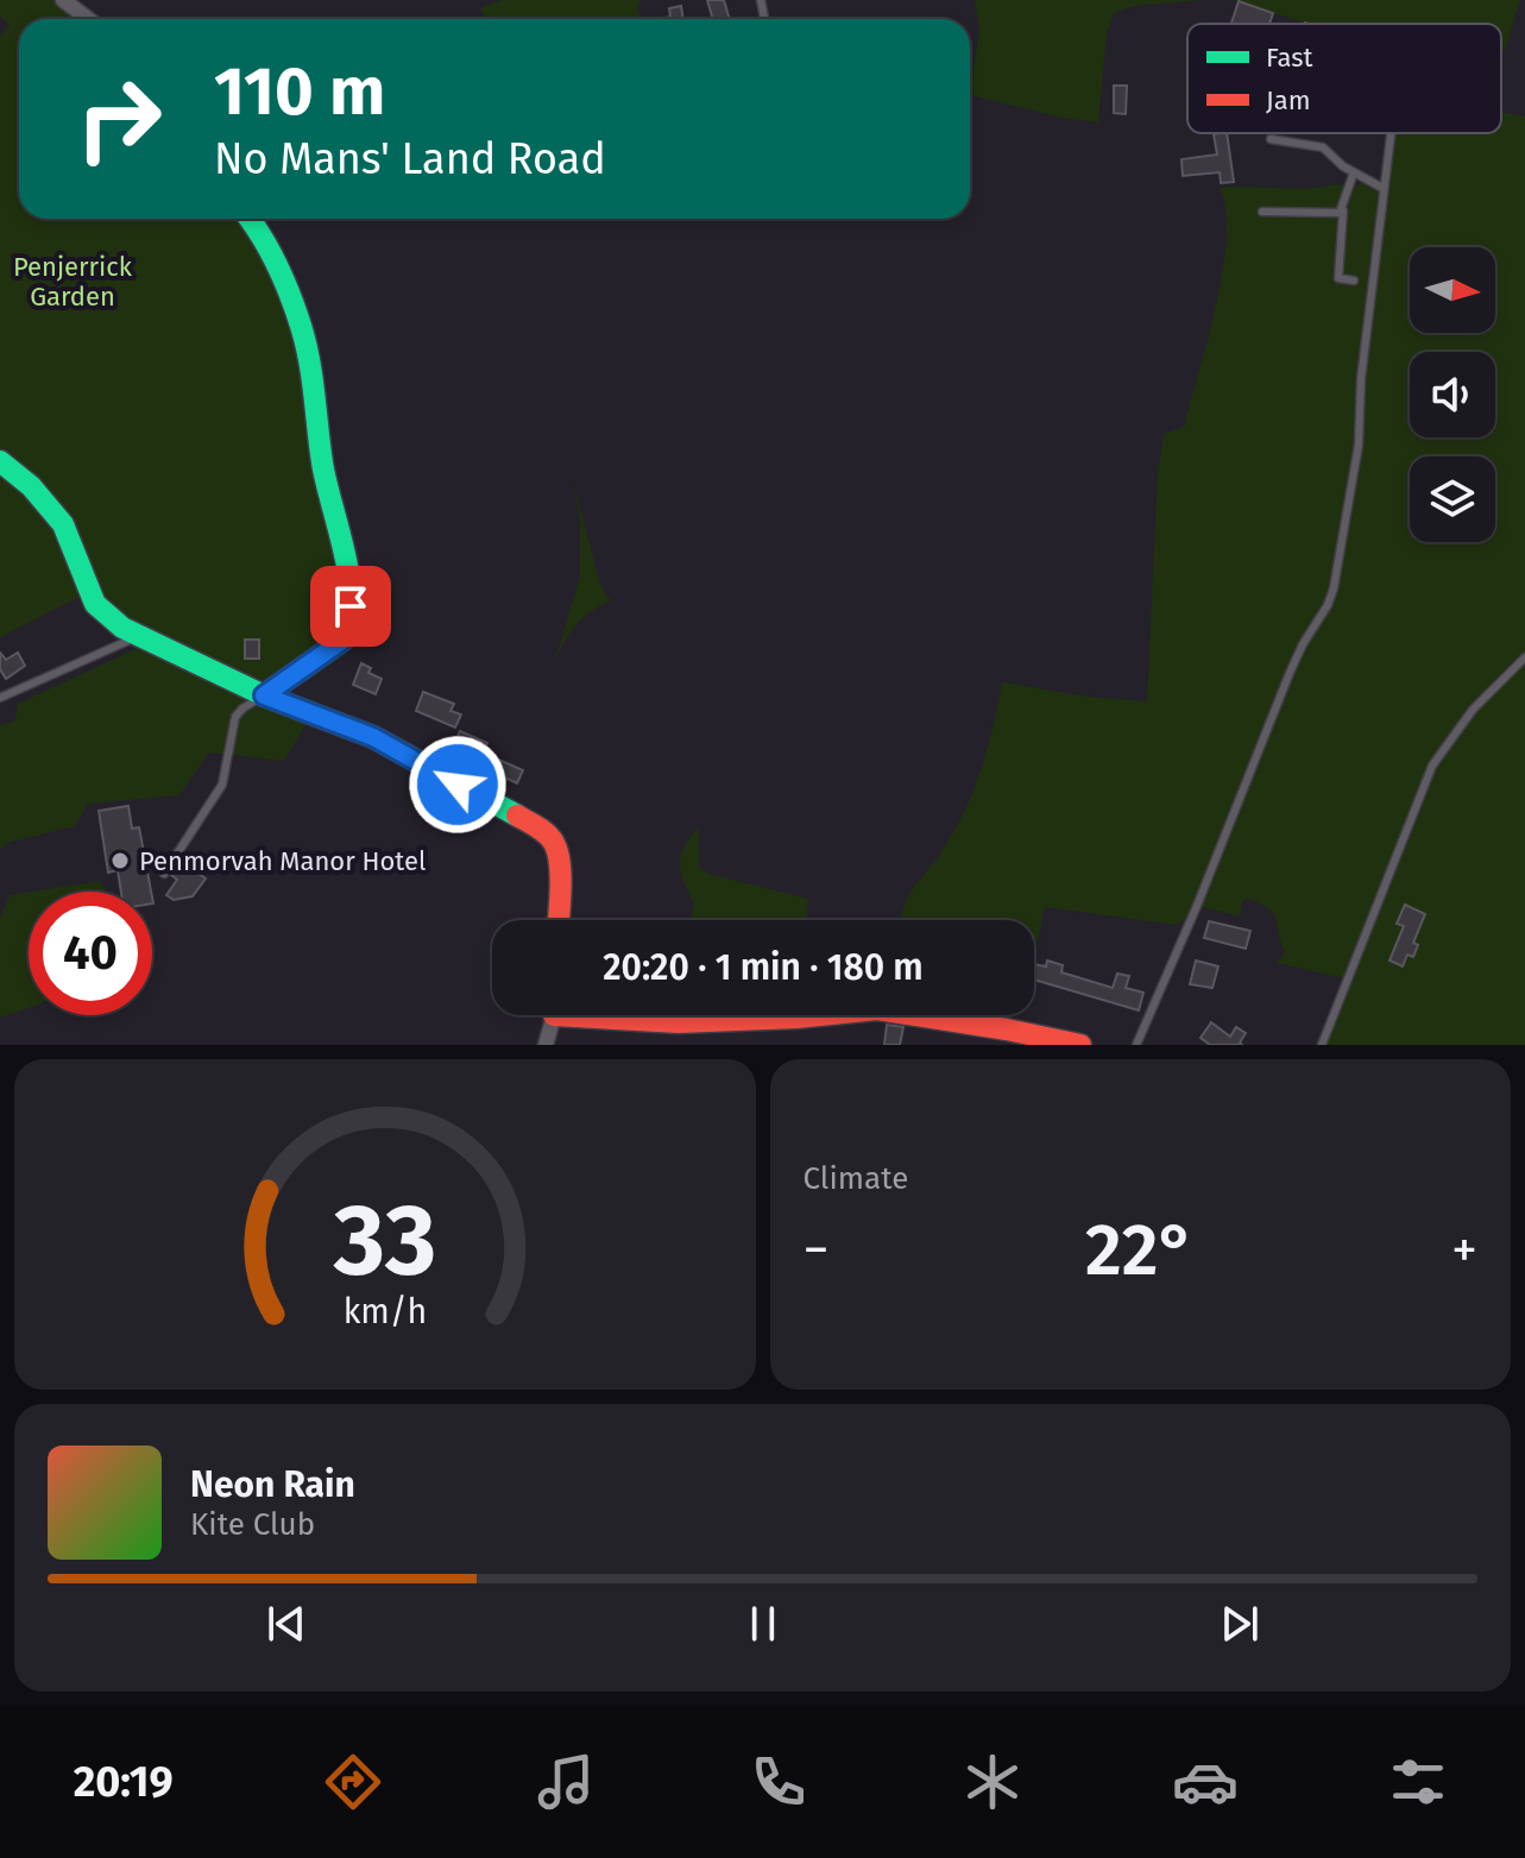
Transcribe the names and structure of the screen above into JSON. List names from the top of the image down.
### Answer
{
  "parks": ["Penjerrick Garden"],
  "places": ["Penmorvah Manor Hotel"],
  "legend": ["Fast", "Jam"],
  "north": "right",
  "page": {
    "turn": ["110 m", "No Mans' Land Road"],
    "limit": "40",
    "trip": "20:20 · 1 min · 180 m",
    "tile": "Climate",
    "heat": ["−", "22°", "+"],
    "song": ["Neon Rain", "Kite Club"],
    "tabs": "20:19",
    "gauge": ["33", "km/h"]
  }
}
